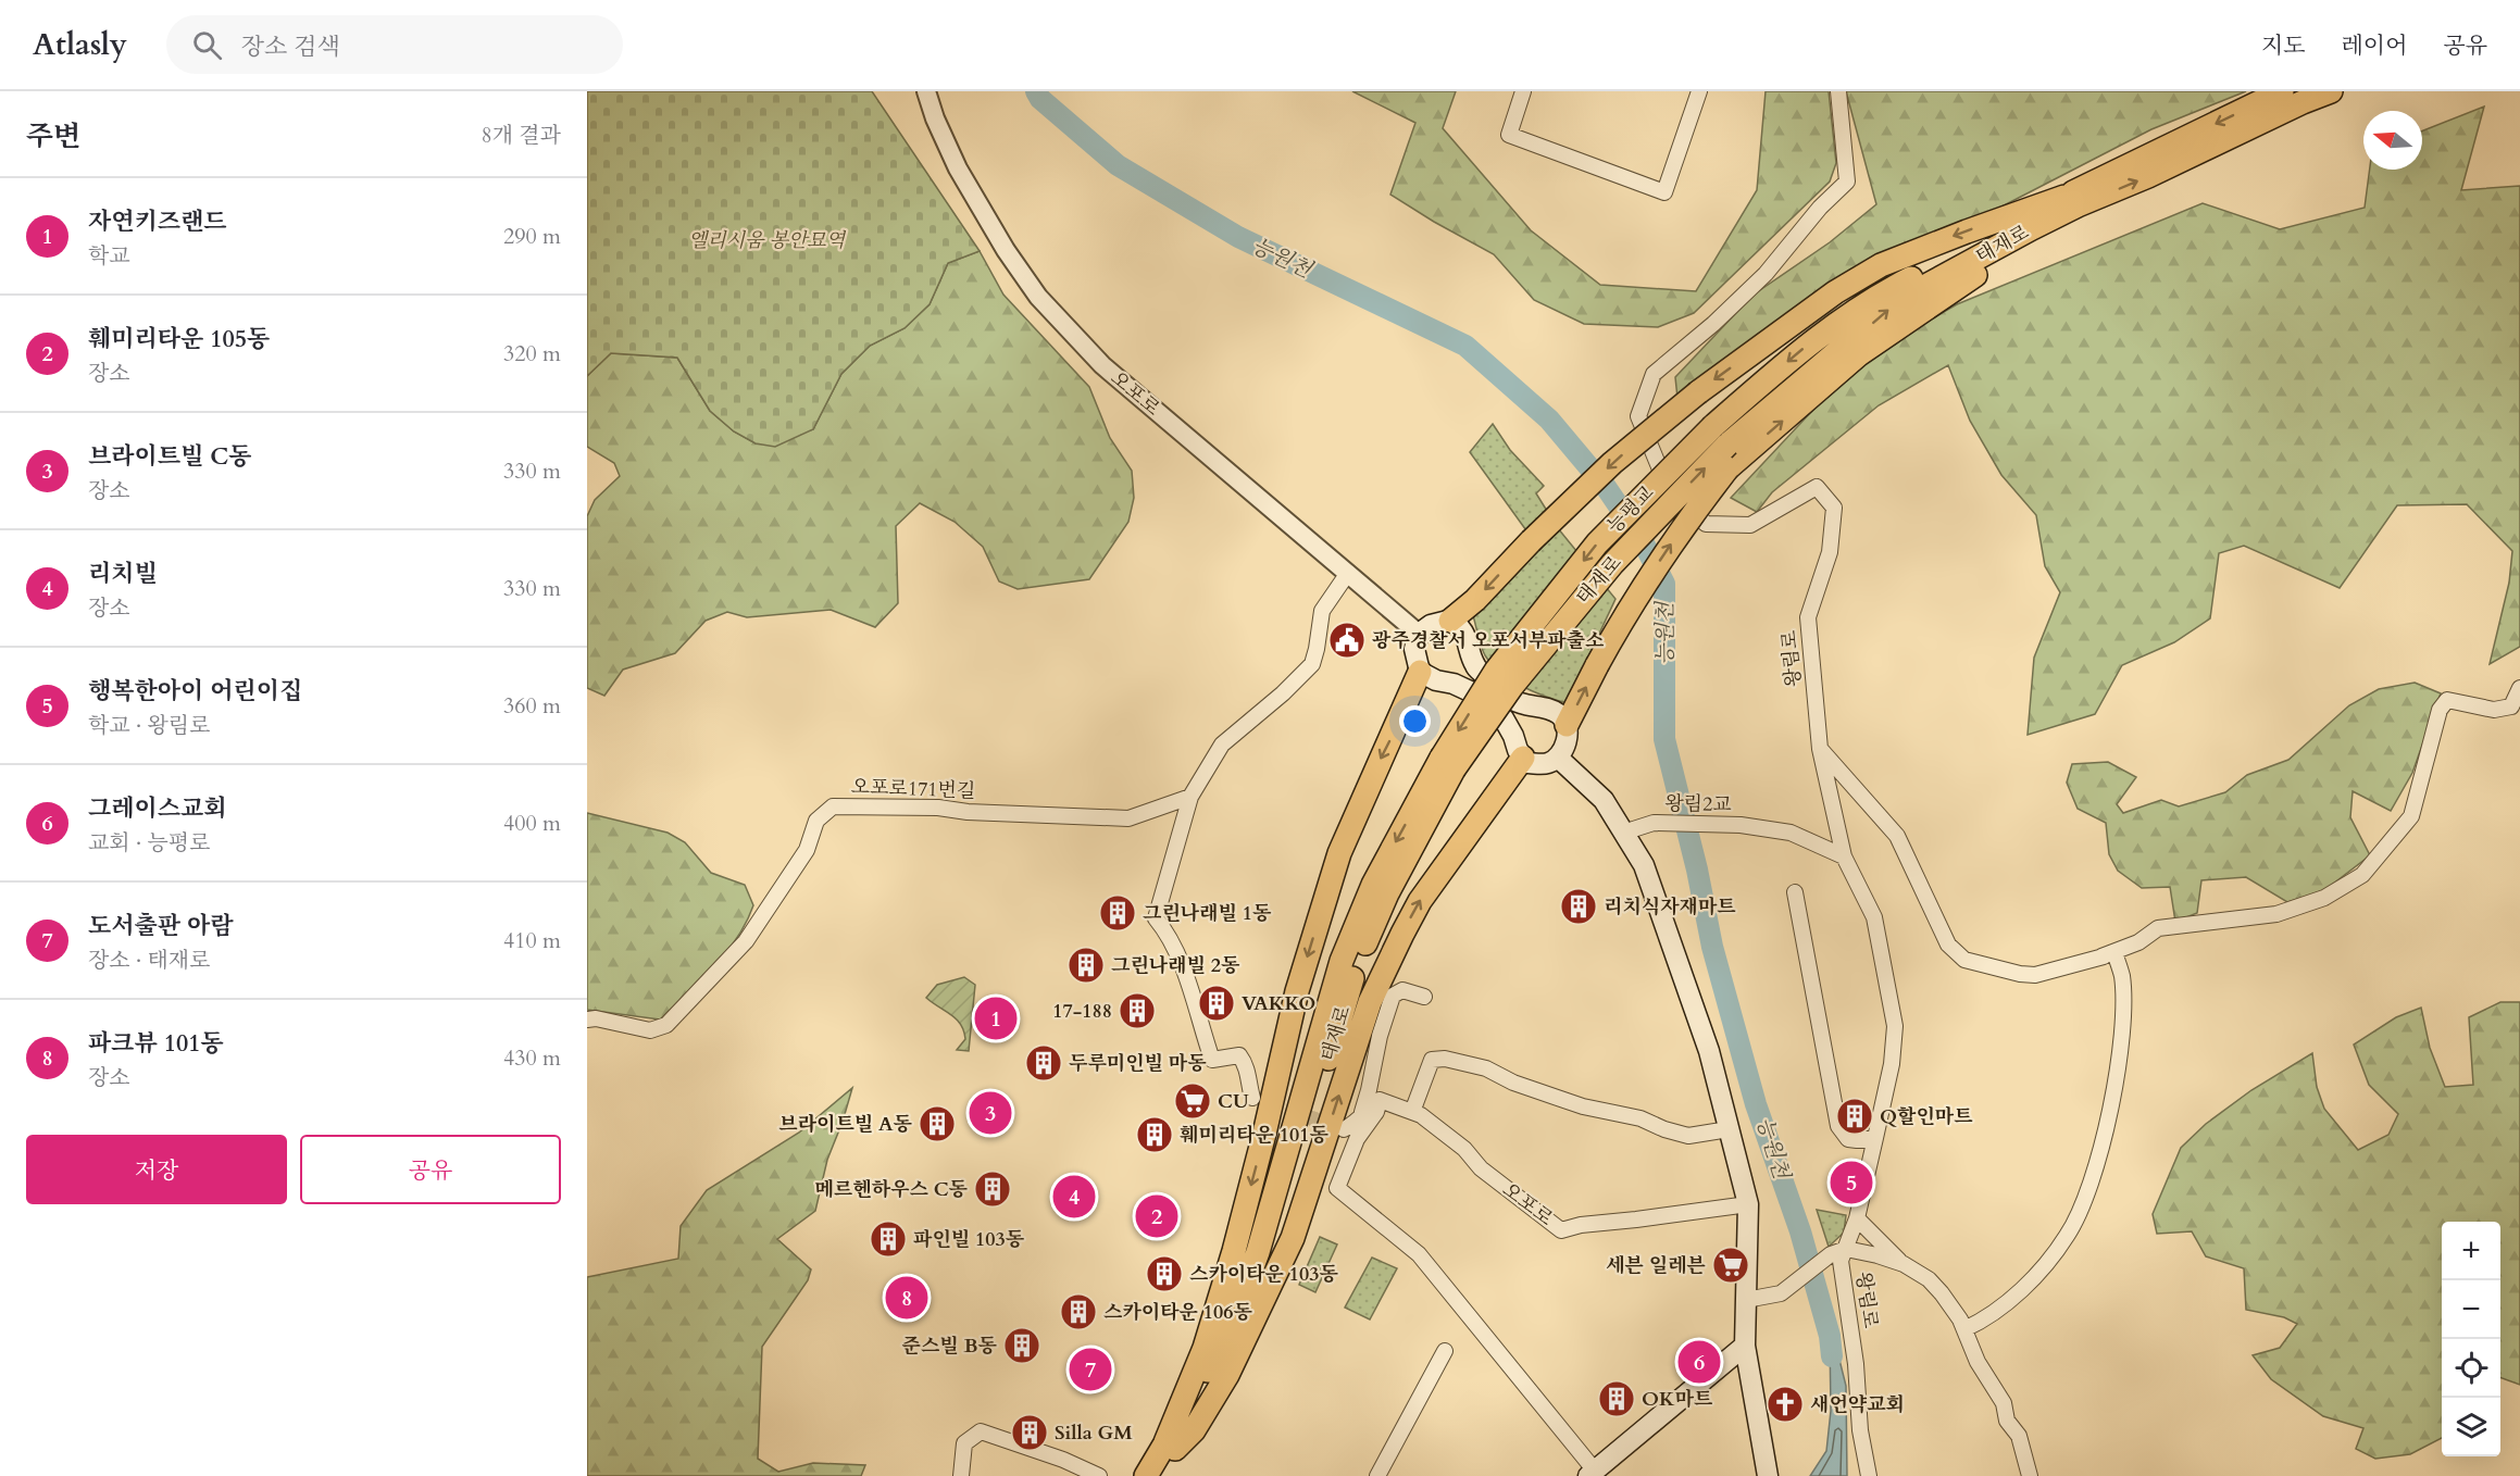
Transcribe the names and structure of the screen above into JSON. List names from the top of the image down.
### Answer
{
  "streets": {
    "highway": ["태재로", "능평교"],
    "street": [
      "오포로",
      "왕림로",
      "오포로171번길",
      "왕림2교"
    ]
  },
  "crossings": [
    ["태재로", "능평교"],
    ["왕림로", "왕림2교"]
  ],
  "water": ["능원천"],
  "parks": ["엘리시움 봉안묘역"],
  "places": {
    "public building": ["광주경찰서 오포서부파출소"],
    "building": [
      "리치식자재마트",
      "그린나래빌 1동",
      "그린나래빌 2동",
      "VAKKO",
      "17-188",
      "두루미인빌 마동",
      "Q할인마트",
      "브라이트빌 A동",
      "훼미리타운 101동",
      "메르헨하우스 C동",
      "파인빌 103동",
      "스카이타운 103동",
      "스카이타운 106동",
      "준스빌 B동",
      "OK마트",
      "Silla GM"
    ],
    "supermarket": ["CU", "세븐 일레븐"],
    "church": ["새언약교회"]
  },
  "north": "left",
  "page": {
    "header": "Atlasly",
    "search": "장소 검색",
    "nav": ["지도", "레이어", "공유"],
    "heading": ["주변", "8개 결과"],
    "list": [
      {
        "mark": "1",
        "name": "자연키즈랜드",
        "note": "학교",
        "value": "290 m"
      },
      {
        "mark": "2",
        "name": "훼미리타운 105동",
        "note": "장소",
        "value": "320 m"
      },
      {
        "mark": "3",
        "name": "브라이트빌 C동",
        "note": "장소",
        "value": "330 m"
      },
      {
        "mark": "4",
        "name": "리치빌",
        "note": "장소",
        "value": "330 m"
      },
      {
        "mark": "5",
        "name": "행복한아이 어린이집",
        "note": "학교 · 왕림로",
        "value": "360 m"
      },
      {
        "mark": "6",
        "name": "그레이스교회",
        "note": "교회 · 능평로",
        "value": "400 m"
      },
      {
        "mark": "7",
        "name": "도서출판 아람",
        "note": "장소 · 태재로",
        "value": "410 m"
      },
      {
        "mark": "8",
        "name": "파크뷰 101동",
        "note": "장소",
        "value": "430 m"
      }
    ],
    "pins": [
      "1",
      "3",
      "5",
      "4",
      "2",
      "8",
      "6",
      "7"
    ],
    "buttons": ["저장", "공유"],
    "map_buttons": ["+", "−"]
  }
}
